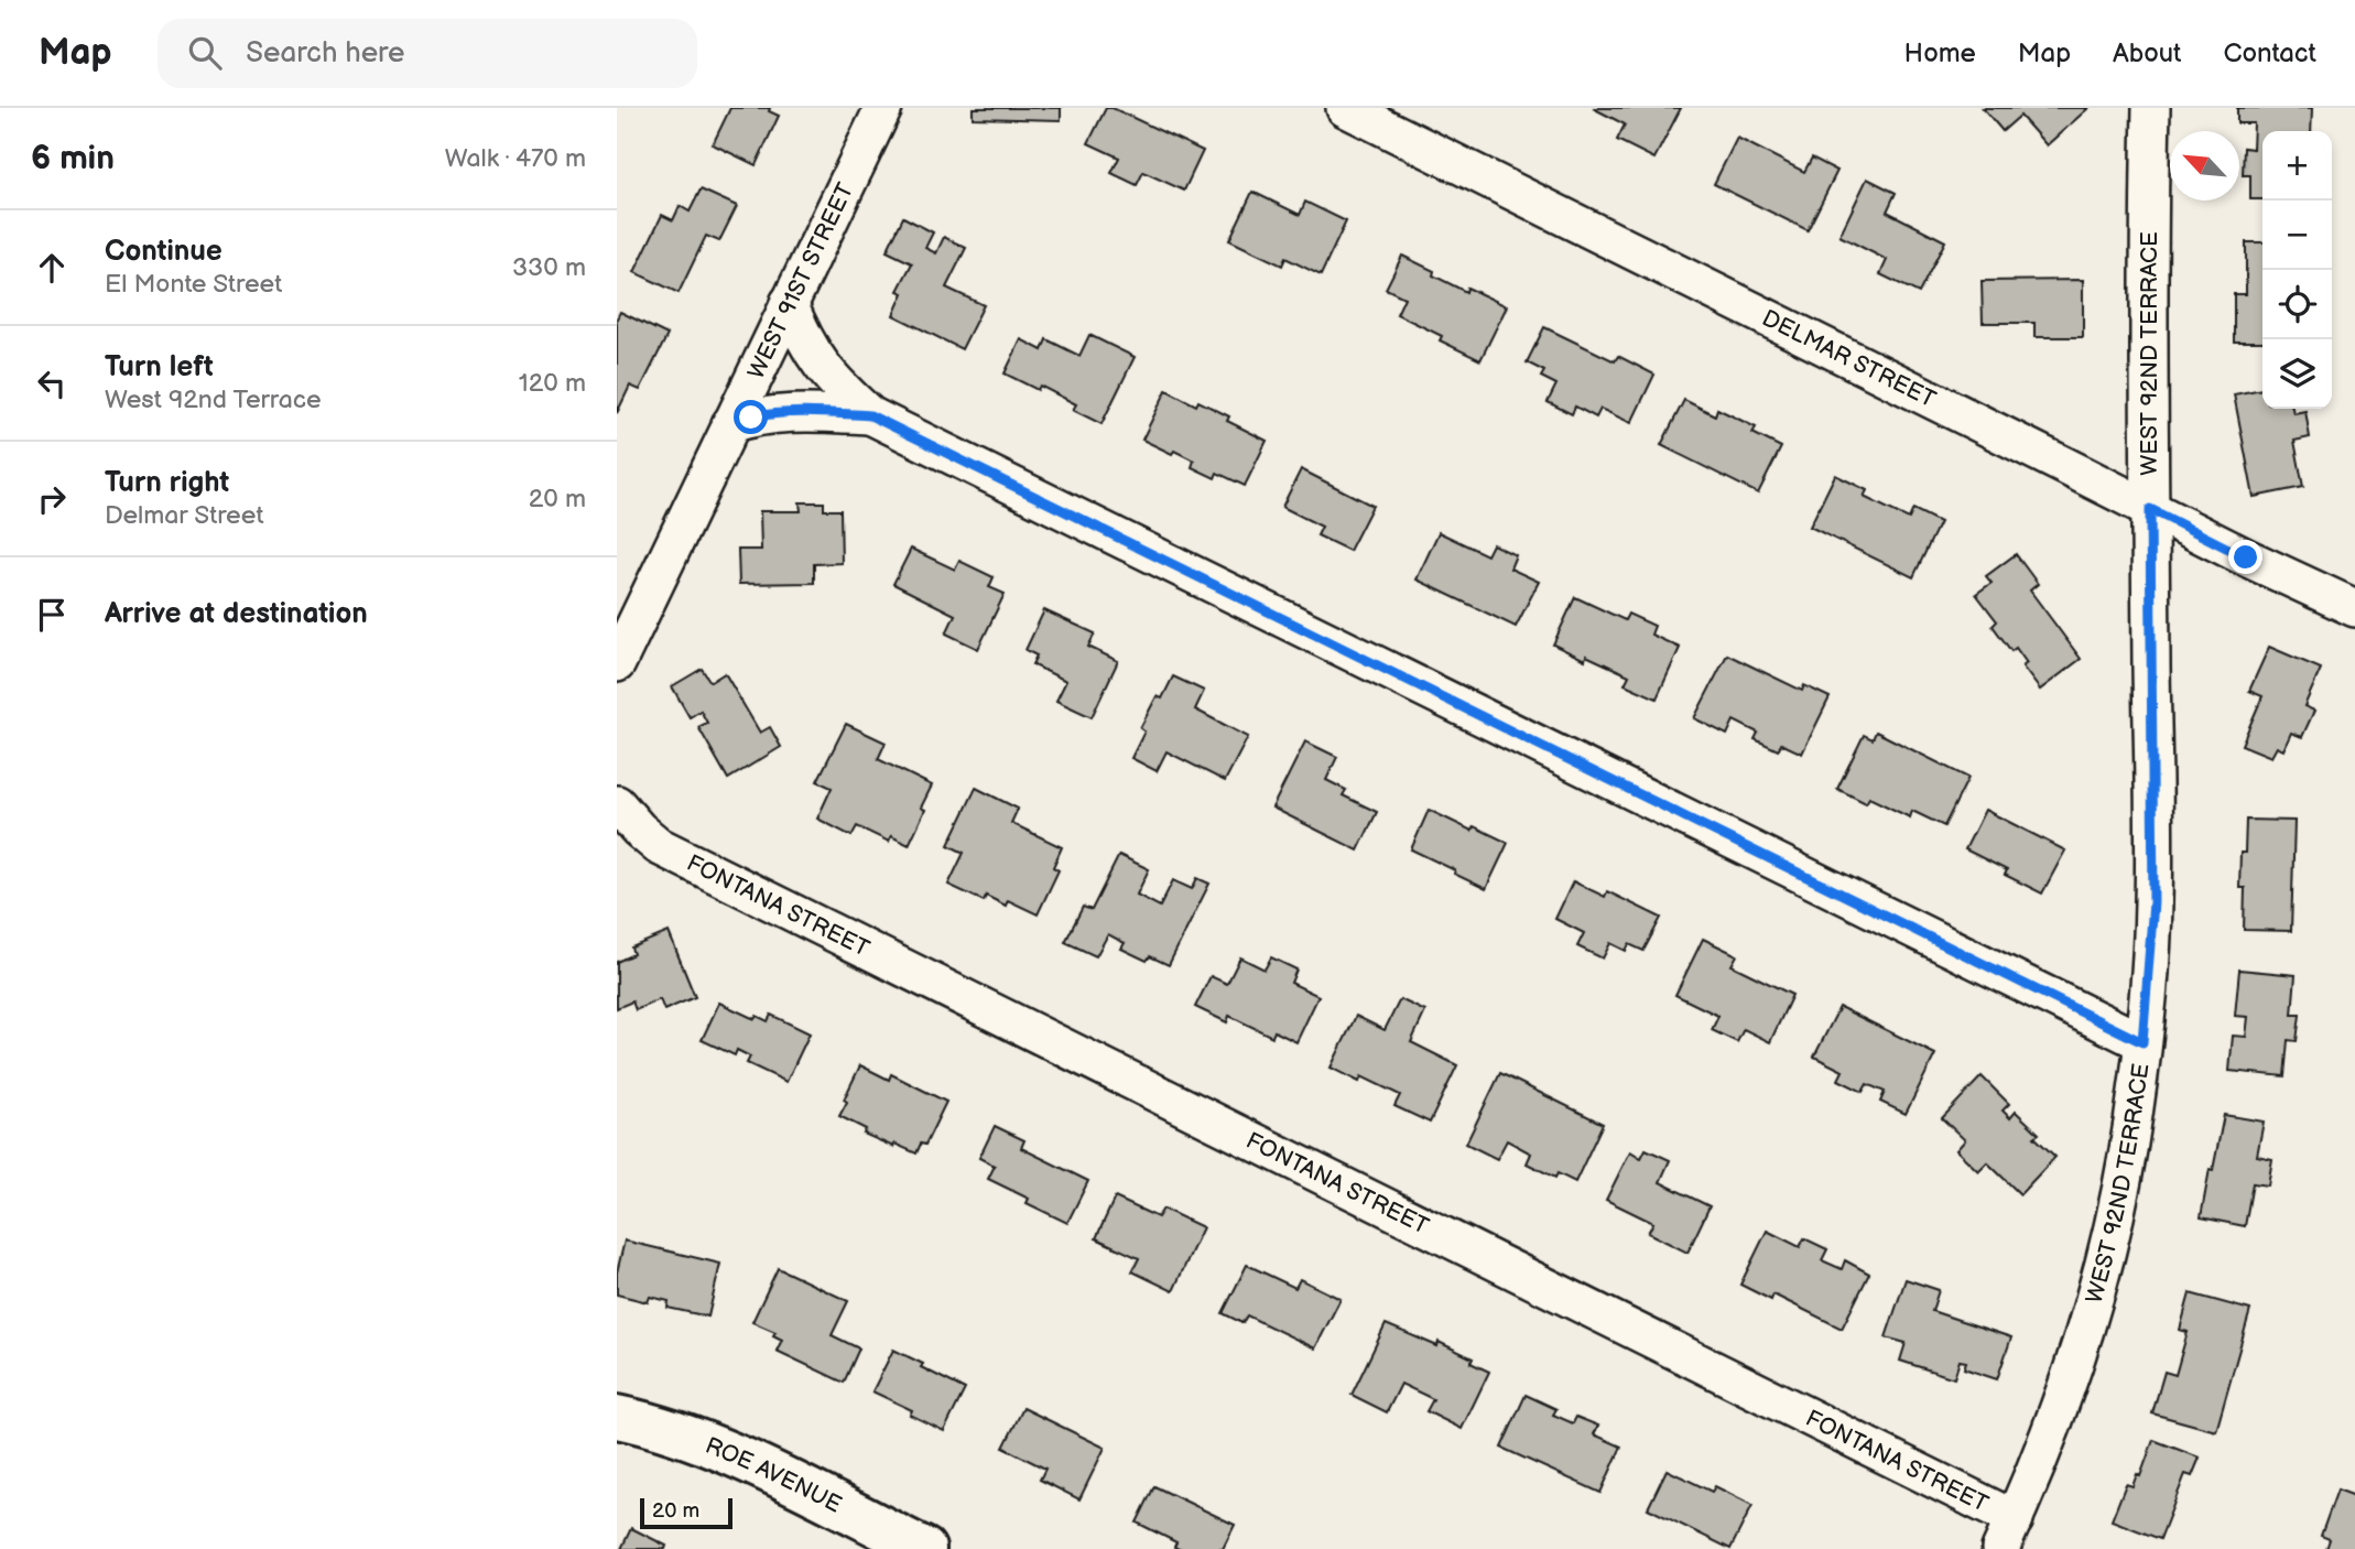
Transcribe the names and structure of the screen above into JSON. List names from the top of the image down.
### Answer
{
  "streets": {
    "main road": ["ROE AVENUE"],
    "street": [
      "WEST 91ST STREET",
      "WEST 92ND TERRACE",
      "DELMAR STREET",
      "FONTANA STREET"
    ]
  },
  "crossings": [
    ["WEST 92ND TERRACE", "DELMAR STREET"],
    ["WEST 92ND TERRACE", "FONTANA STREET"]
  ],
  "scale_bar": "20 m",
  "north": "top left",
  "page": {
    "header": "Map",
    "search": "Search here",
    "nav": [
      "Home",
      "Map",
      "About",
      "Contact"
    ],
    "heading": ["6 min", "Walk · 470 m"],
    "map_buttons": ["+", "−"],
    "list": [
      ["Continue", "El Monte Street", "330 m"],
      ["Turn left", "West 92nd Terrace", "120 m"],
      ["Turn right", "Delmar Street", "20 m"],
      "Arrive at destination"
    ],
    "scale": "20 m"
  }
}
